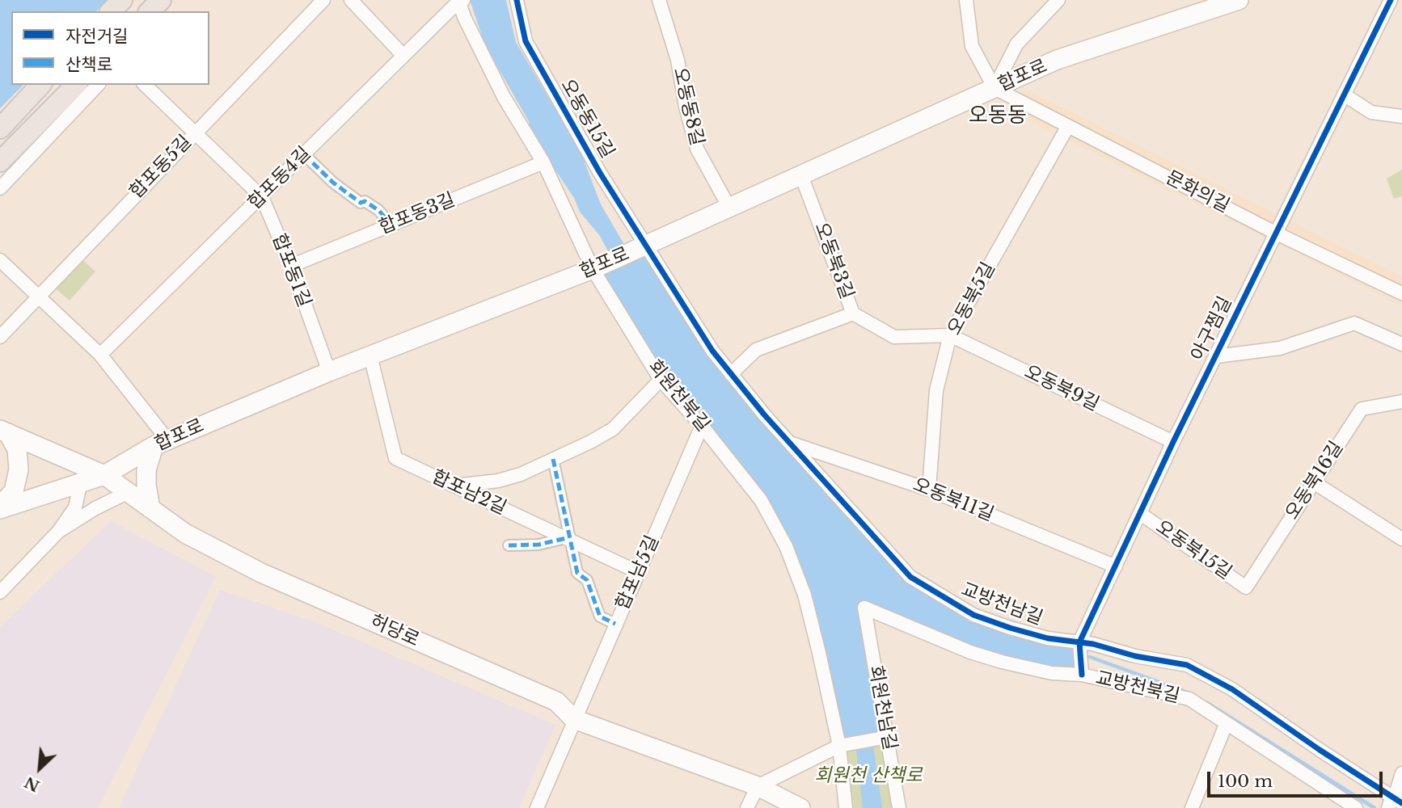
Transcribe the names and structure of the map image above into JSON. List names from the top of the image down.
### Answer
{
  "streets": {
    "main road": ["합포로", "허당로"],
    "street": [
      "오동동8길",
      "오동동15길",
      "합포동5길",
      "합포동4길",
      "문화의길",
      "합포동3길",
      "오동북3길",
      "합포동1길",
      "오동북5길",
      "아구찜길",
      "오동북9길",
      "회원천북길",
      "오동북16길",
      "합포남2길",
      "오동북11길",
      "오동북15길",
      "합포남5길",
      "교방천남길",
      "교방천북길",
      "회원천남길"
    ]
  },
  "crossings": [
    ["합포로", "오동동8길"],
    ["합포로", "오동동15길"],
    ["합포로", "문화의길"],
    ["합포로", "오동북3길"],
    ["합포로", "합포동1길"],
    ["합포로", "회원천북길"],
    ["합포로", "합포남2길"],
    ["합포로", "교방천남길"],
    ["합포로", "허당로"],
    ["오동동15길", "교방천남길"],
    ["합포동5길", "합포동1길"],
    ["합포동4길", "합포동1길"],
    ["합포동4길", "회원천북길"],
    ["문화의길", "오동북5길"],
    ["문화의길", "아구찜길"],
    ["합포동3길", "합포동1길"],
    ["합포동3길", "회원천북길"],
    ["오동북3길", "오동북5길"],
    ["오동북3길", "오동북9길"],
    ["오동북5길", "오동북9길"],
    ["오동북5길", "오동북11길"],
    ["아구찜길", "오동북9길"],
    ["아구찜길", "오동북11길"],
    ["아구찜길", "오동북15길"],
    ["아구찜길", "교방천남길"],
    ["아구찜길", "교방천북길"],
    ["회원천북길", "합포남5길"],
    ["오동북16길", "오동북15길"],
    ["합포남2길", "합포남5길"],
    ["오동북11길", "교방천남길"],
    ["합포남5길", "허당로"],
    ["교방천북길", "회원천남길"]
  ],
  "districts": ["오동동"],
  "parks": ["회원천 산책로"],
  "legend": ["자전거길", "산책로"],
  "scale_bar": "100 m",
  "north": "bottom left"
}
